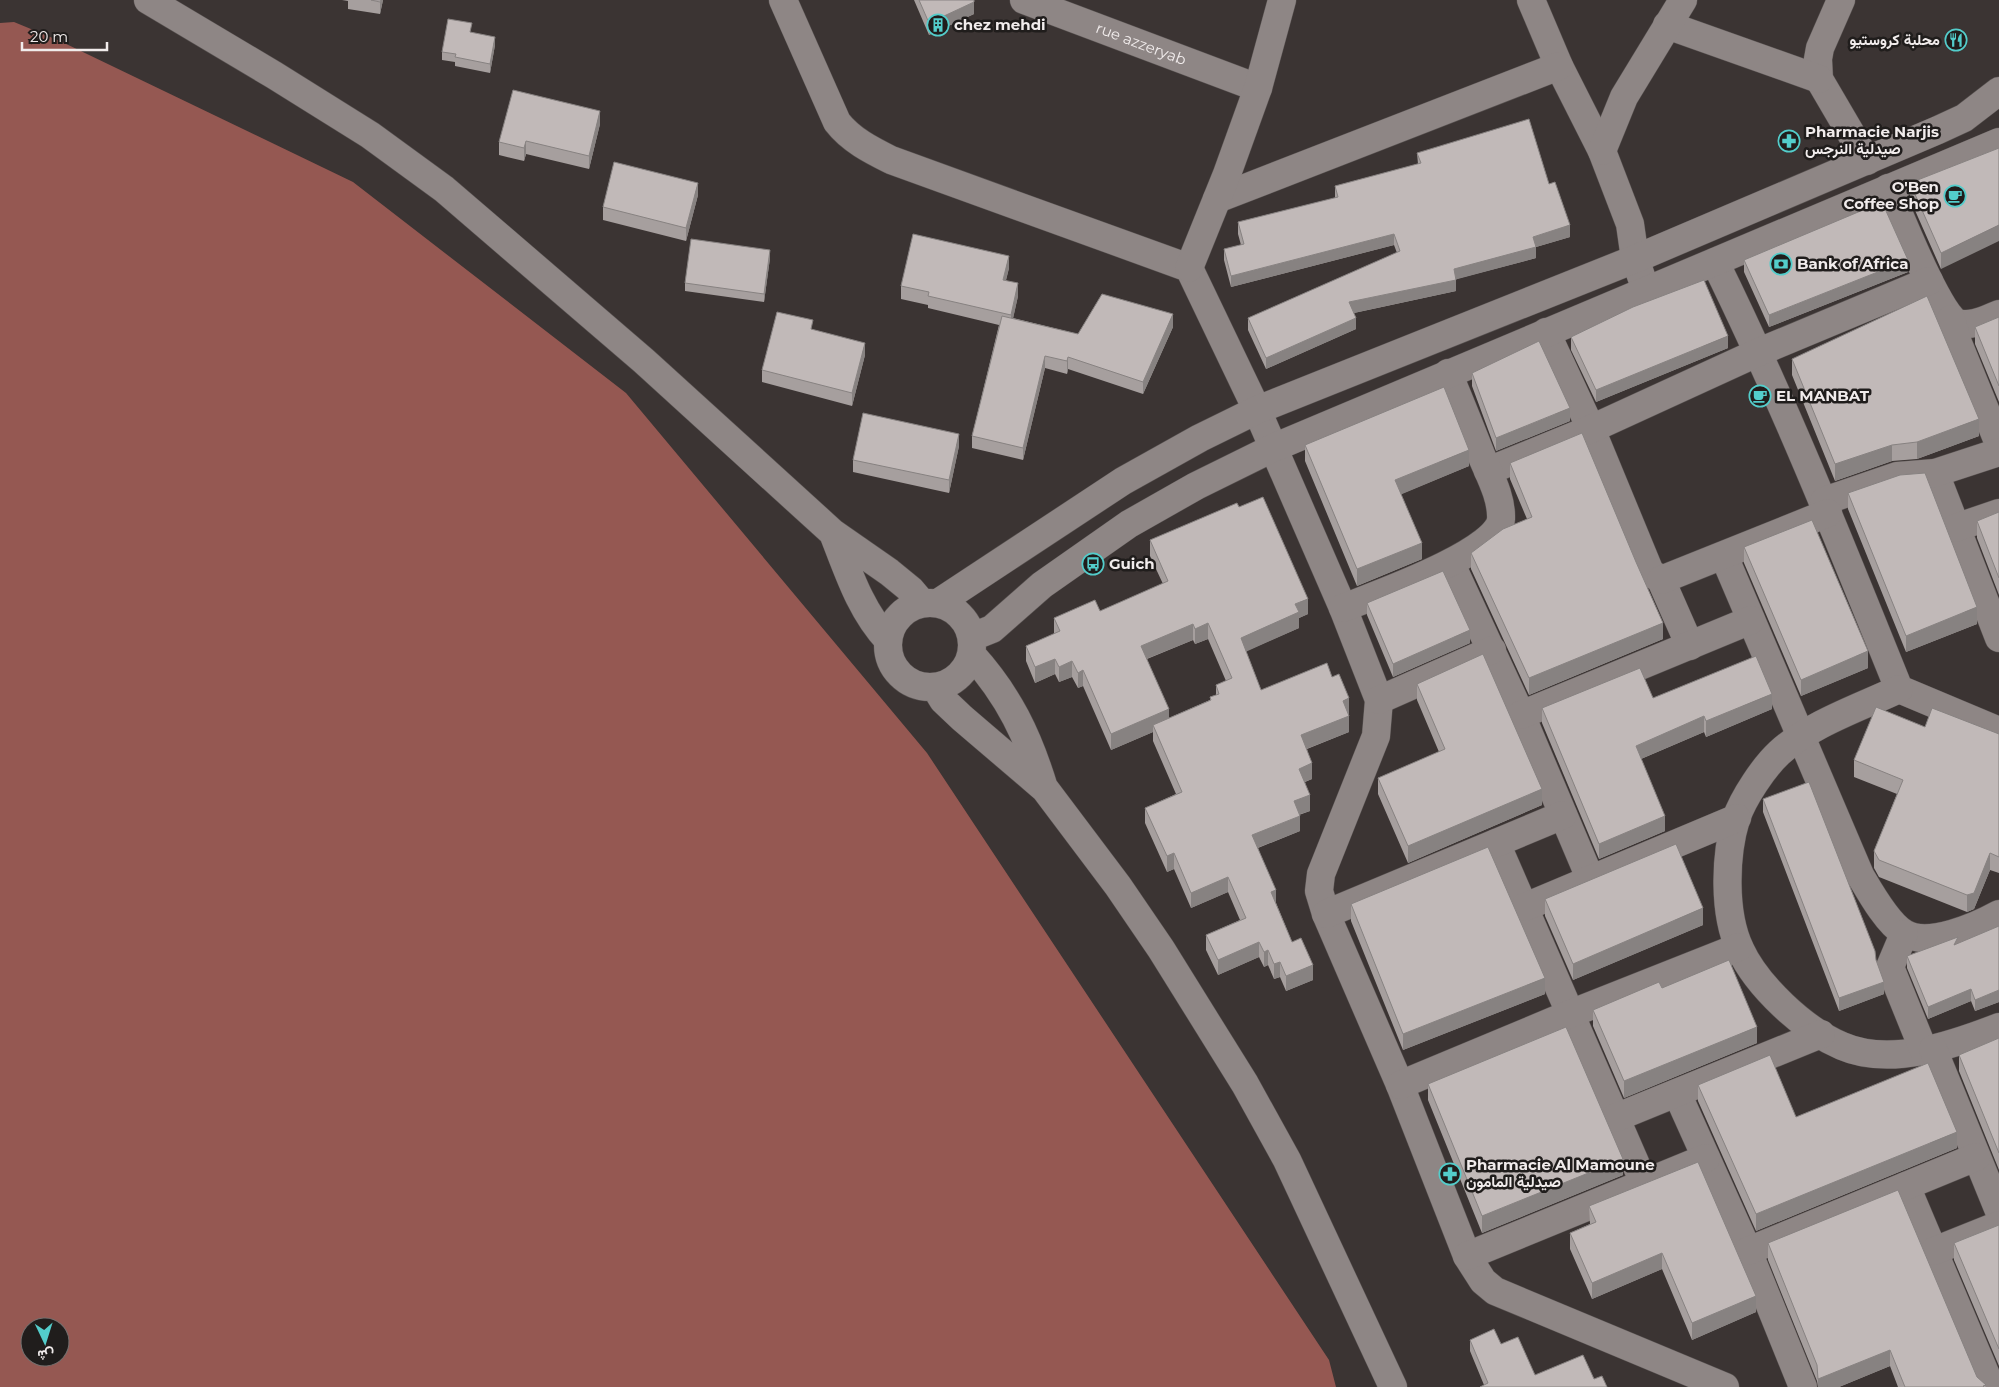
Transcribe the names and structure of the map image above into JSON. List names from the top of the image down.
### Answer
{
  "streets": {
    "street": ["rue azzeryab"]
  },
  "places": {
    "building": ["chez mehdi"],
    "restaurant": ["محلبة كروستيو"],
    "pharmacy": ["Pharmacie Narjis صيدلية النرجس", "Pharmacie Al Mamoune صيدلية المامون"],
    "cafe": ["O'Ben Coffee Shop", "EL MANBAT"],
    "bank": ["Bank of Africa"],
    "bus stop": ["Guich"]
  },
  "scale_bar": "20 m",
  "north": "bottom"
}
